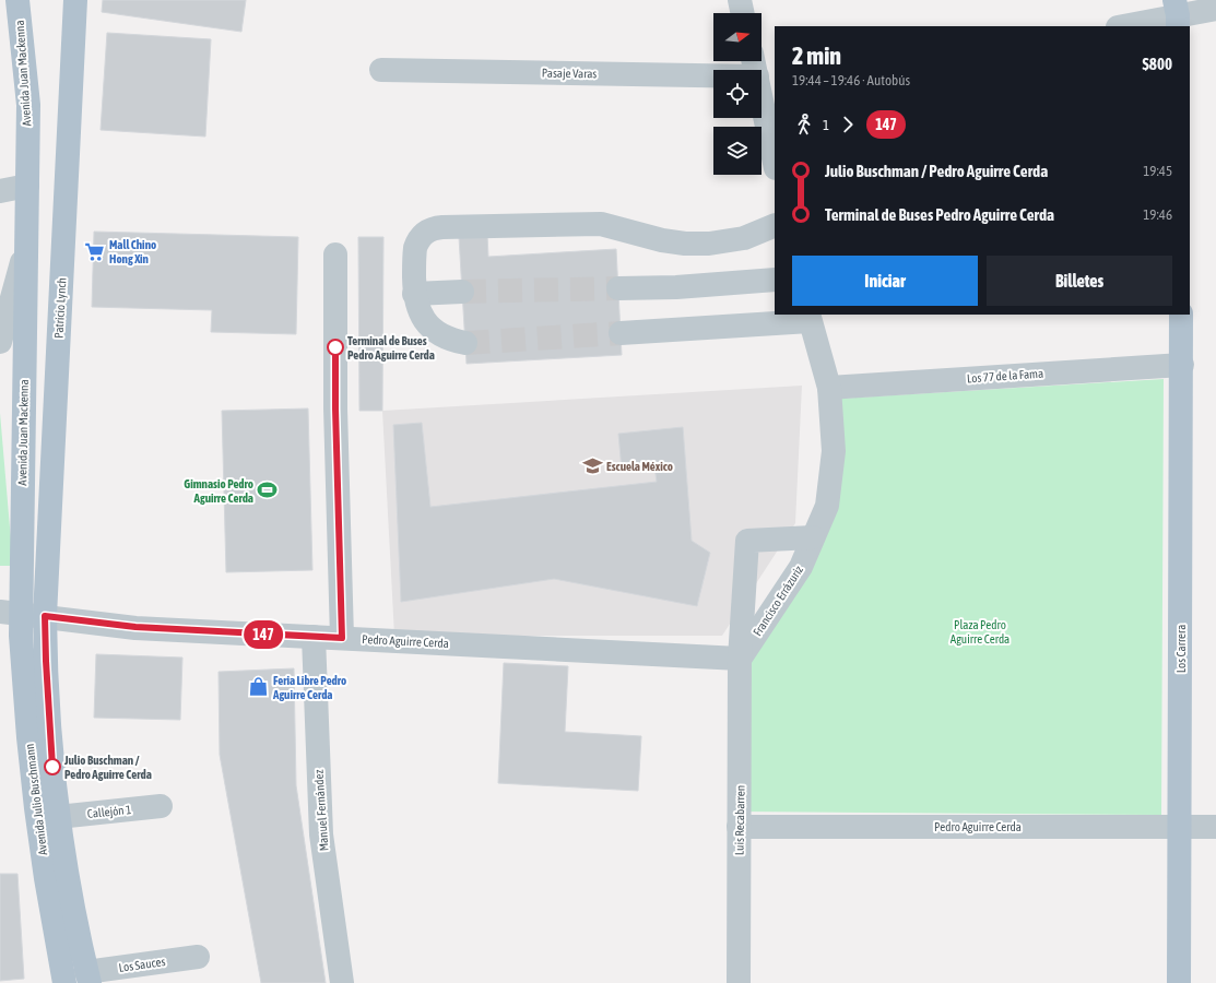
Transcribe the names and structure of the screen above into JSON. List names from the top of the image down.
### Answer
{
  "streets": {
    "main road": [
      "Avenida Juan Mackenna",
      "Patricio Lynch",
      "Los Carrera",
      "Avenida Julio Buschmann"
    ],
    "street": [
      "Pasaje Varas",
      "Los 77 de la Fama",
      "Francisco Errázuriz",
      "Pedro Aguirre Cerda",
      "Manuel Fernández",
      "Callejón 1",
      "Luis Recabarren",
      "Los Sauces"
    ]
  },
  "crossings": [
    ["Avenida Juan Mackenna", "Pedro Aguirre Cerda"],
    ["Avenida Juan Mackenna", "Avenida Julio Buschmann"],
    ["Patricio Lynch", "Pedro Aguirre Cerda"],
    ["Patricio Lynch", "Avenida Julio Buschmann"],
    ["Los 77 de la Fama", "Francisco Errázuriz"],
    ["Los 77 de la Fama", "Los Carrera"],
    ["Francisco Errázuriz", "Pedro Aguirre Cerda"],
    ["Francisco Errázuriz", "Luis Recabarren"],
    ["Pedro Aguirre Cerda", "Los Carrera"],
    ["Pedro Aguirre Cerda", "Avenida Julio Buschmann"],
    ["Pedro Aguirre Cerda", "Manuel Fernández"],
    ["Pedro Aguirre Cerda", "Luis Recabarren"],
    ["Avenida Julio Buschmann", "Callejón 1"],
    ["Avenida Julio Buschmann", "Los Sauces"]
  ],
  "parks": ["Plaza Pedro Aguirre Cerda"],
  "places": {
    "supermarket": ["Mall Chino Hong Xin"],
    "other": ["Terminal de Buses Pedro Aguirre Cerda", "Julio Buschman / Pedro Aguirre Cerda"],
    "school or university": ["Escuela México"],
    "sports": ["Gimnasio Pedro Aguirre Cerda"],
    "shop": ["Feria Libre Pedro Aguirre Cerda"]
  },
  "lines": ["bus line 147"],
  "north": "right",
  "page": {
    "on_map": "147",
    "heading": ["2 min", "19:44 – 19:46 · Autobús", "$800"],
    "legs": ["1", "147"],
    "list": [
      {
        "name": "Julio Buschman / Pedro Aguirre Cerda",
        "value": "19:45"
      },
      {
        "name": "Terminal de Buses Pedro Aguirre Cerda",
        "value": "19:46"
      }
    ],
    "buttons": ["Iniciar", "Billetes"]
  }
}
